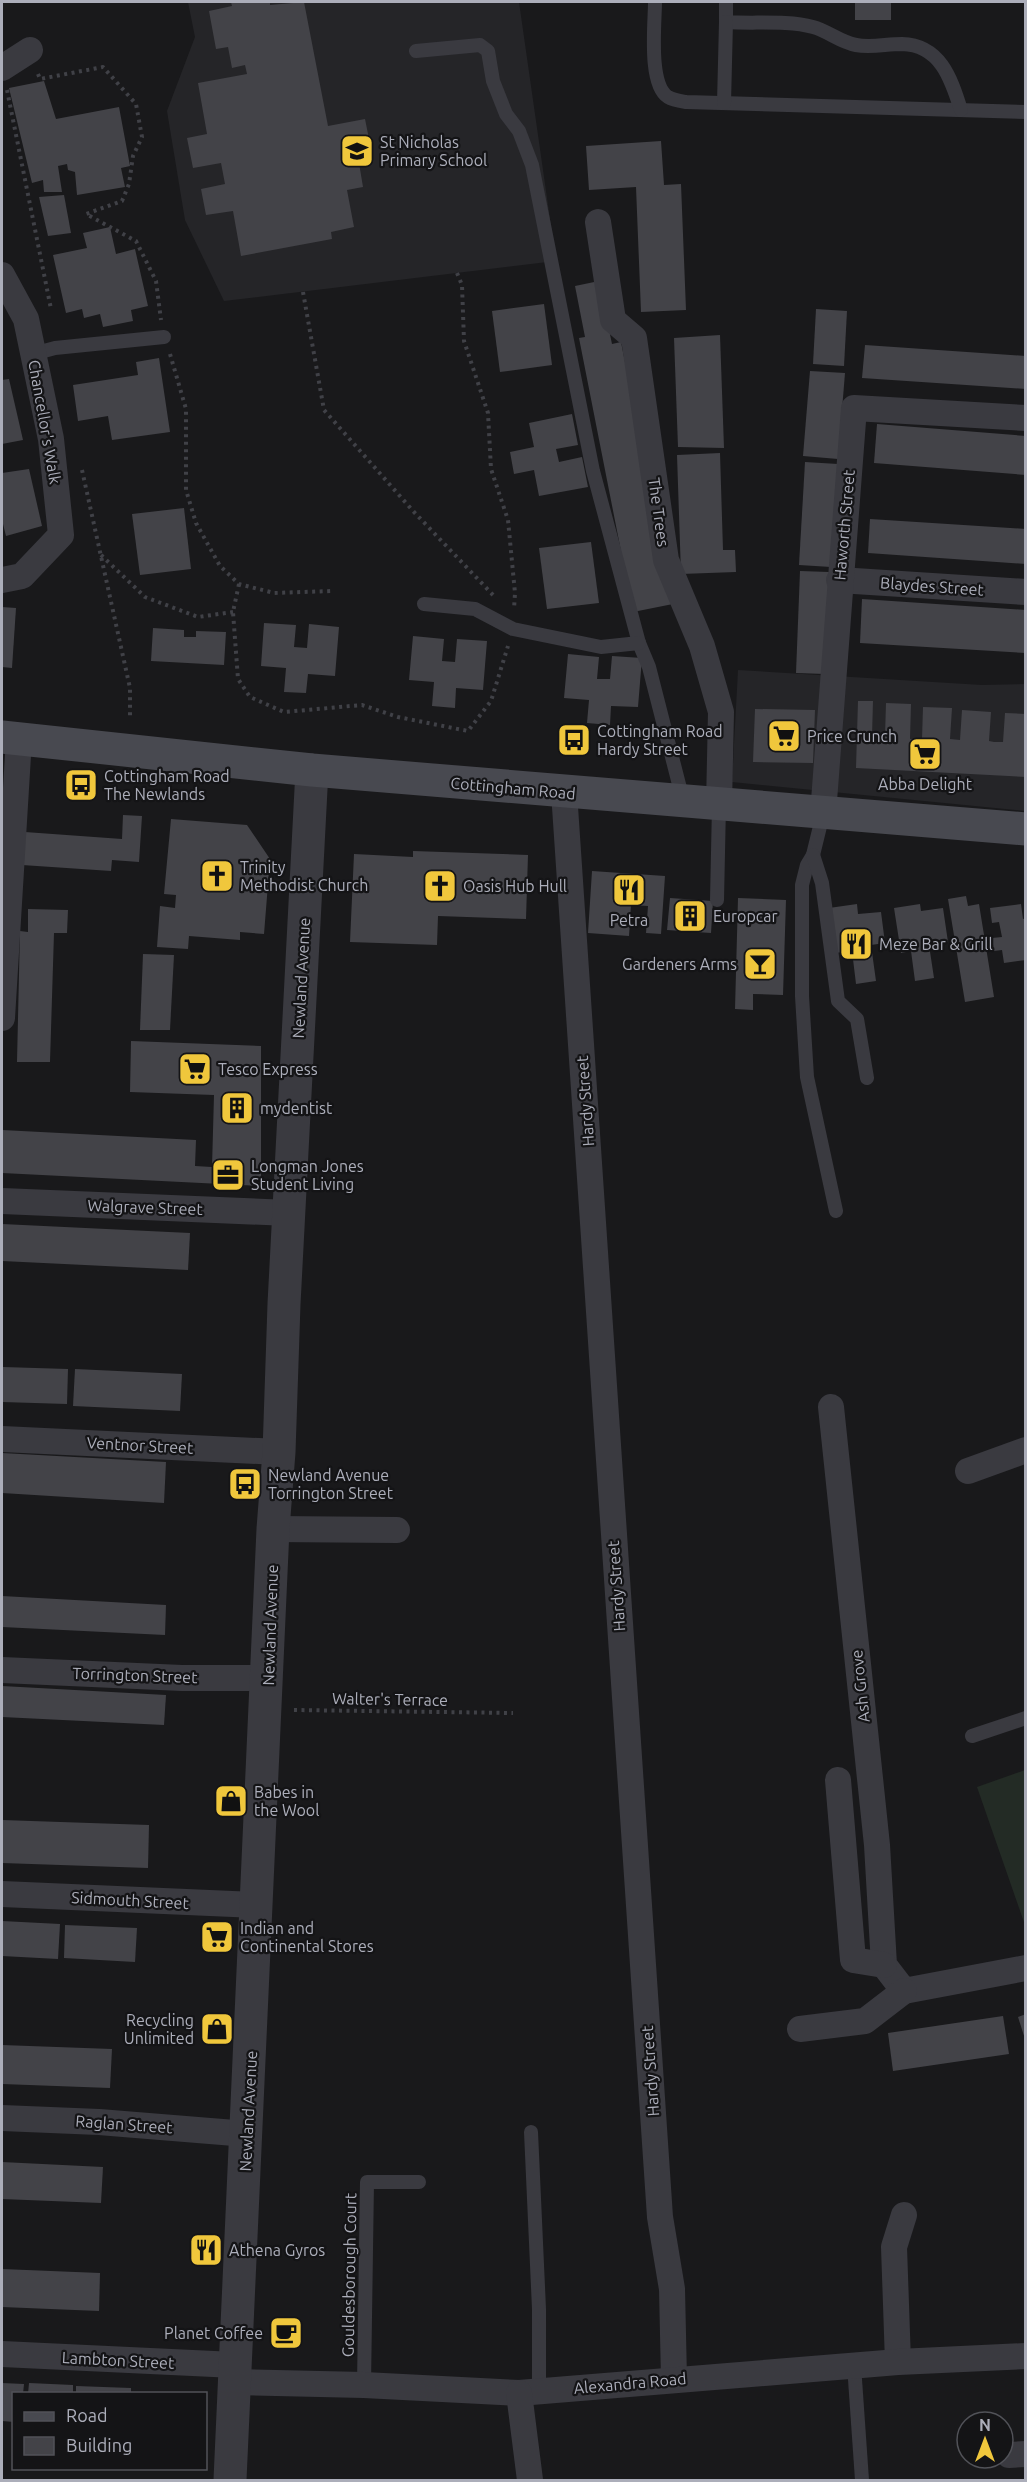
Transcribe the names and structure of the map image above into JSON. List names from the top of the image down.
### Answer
{
  "streets": {
    "main road": ["Cottingham Road"],
    "street": [
      "Chancellor's Walk",
      "The Trees",
      "Haworth Street",
      "Blaydes Street",
      "Newland Avenue",
      "Hardy Street",
      "Walgrave Street",
      "Ventnor Street",
      "Torrington Street",
      "Ash Grove",
      "Sidmouth Street",
      "Raglan Street",
      "Lambton Street",
      "Alexandra Road"
    ],
    "lane": ["Gouldesborough Court"],
    "path": ["Walter's Terrace"]
  },
  "crossings": [
    ["The Trees", "Cottingham Road"],
    ["Haworth Street", "Blaydes Street"],
    ["Haworth Street", "Cottingham Road"],
    ["Cottingham Road", "Newland Avenue"],
    ["Cottingham Road", "Hardy Street"],
    ["Newland Avenue", "Walgrave Street"],
    ["Newland Avenue", "Ventnor Street"],
    ["Newland Avenue", "Torrington Street"],
    ["Newland Avenue", "Walter's Terrace"],
    ["Newland Avenue", "Sidmouth Street"],
    ["Newland Avenue", "Raglan Street"],
    ["Newland Avenue", "Lambton Street"],
    ["Newland Avenue", "Alexandra Road"],
    ["Hardy Street", "Alexandra Road"],
    ["Torrington Street", "Walter's Terrace"],
    ["Gouldesborough Court", "Alexandra Road"],
    ["Lambton Street", "Alexandra Road"]
  ],
  "places": {
    "school or university": ["St Nicholas Primary School"],
    "supermarket": [
      "Price Crunch",
      "Abba Delight",
      "Tesco Express",
      "Indian and Continental Stores"
    ],
    "bus stop": ["Cottingham Road Hardy Street", "Cottingham Road The Newlands", "Newland Avenue Torrington Street"],
    "church": ["Trinity Methodist Church", "Oasis Hub Hull"],
    "restaurant": ["Petra", "Meze Bar & Grill", "Athena Gyros"],
    "building": ["Europcar", "mydentist"],
    "bar": ["Gardeners Arms"],
    "office": ["Longman Jones Student Living"],
    "shop": ["Babes in the Wool", "Recycling Unlimited"],
    "cafe": ["Planet Coffee"]
  },
  "legend": ["Road", "Building"],
  "north": "top"
}
